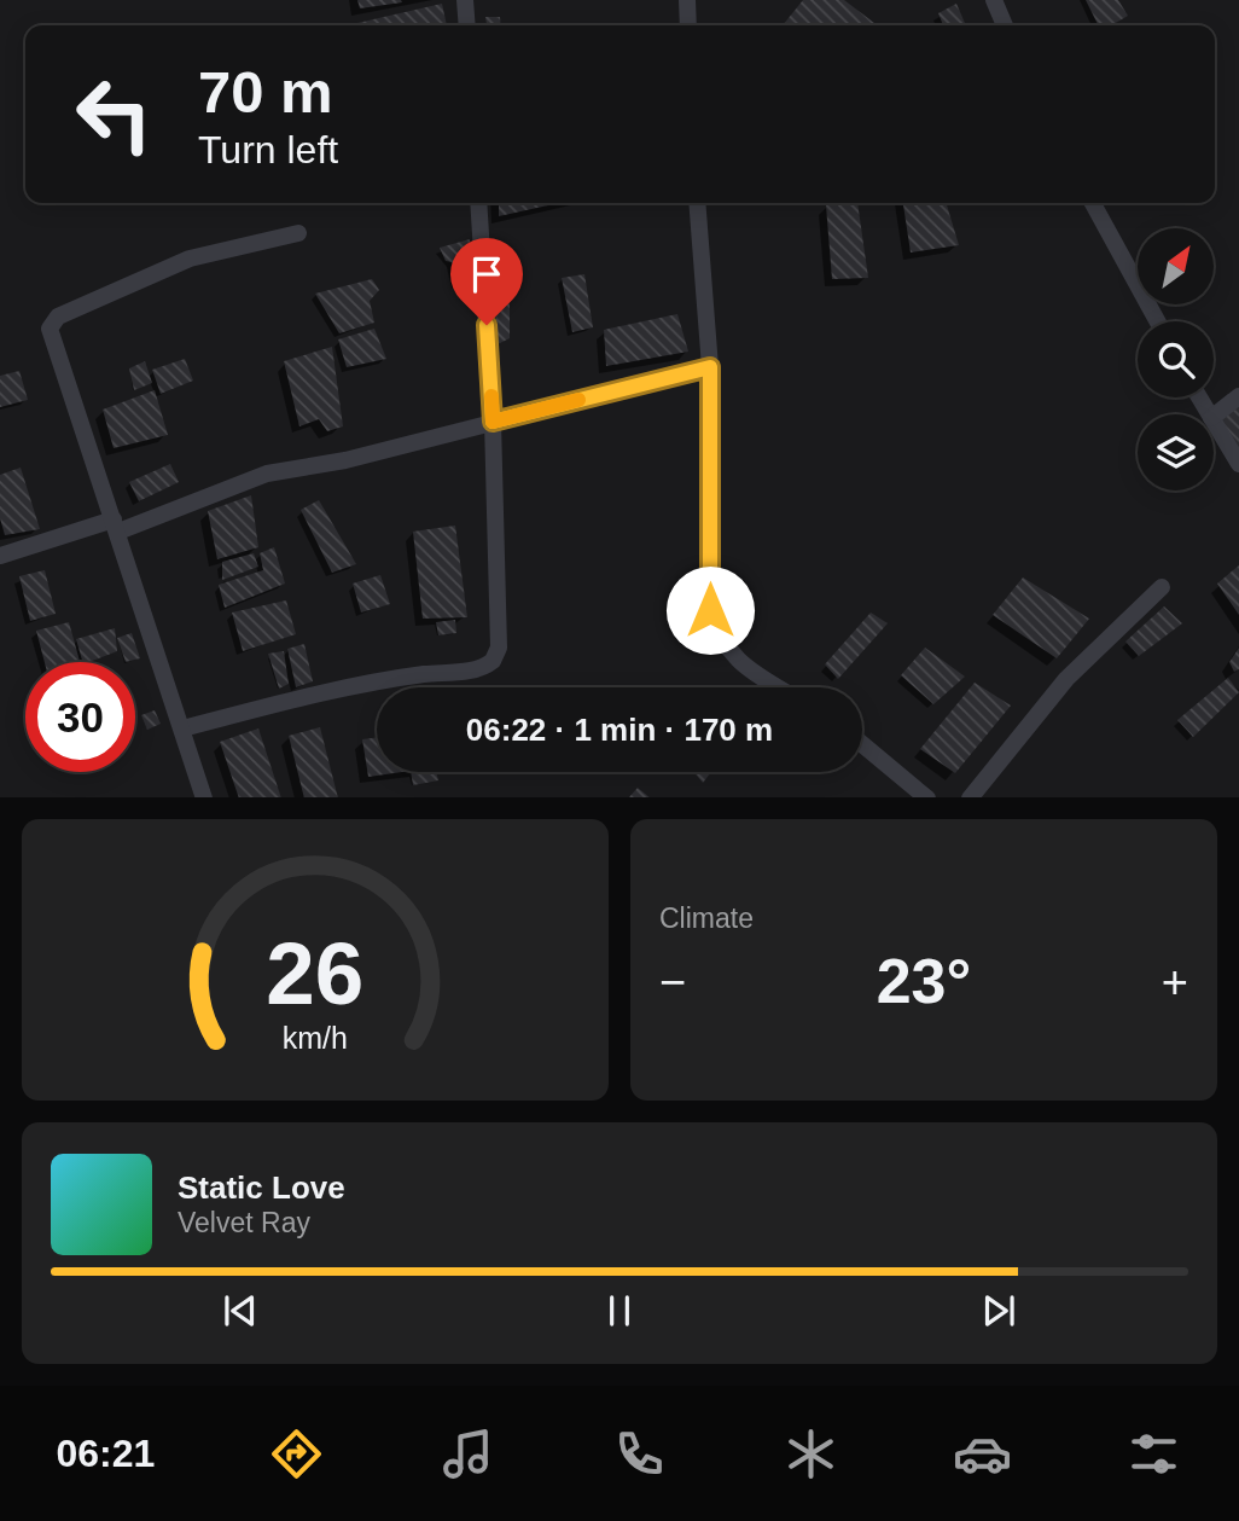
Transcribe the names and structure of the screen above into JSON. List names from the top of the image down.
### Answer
{
  "north": "top right",
  "page": {
    "turn": ["70 m", "Turn left"],
    "limit": "30",
    "trip": "06:22 · 1 min · 170 m",
    "tile": "Climate",
    "heat": ["−", "23°", "+"],
    "song": ["Static Love", "Velvet Ray"],
    "tabs": "06:21",
    "gauge": ["26", "km/h"]
  }
}
